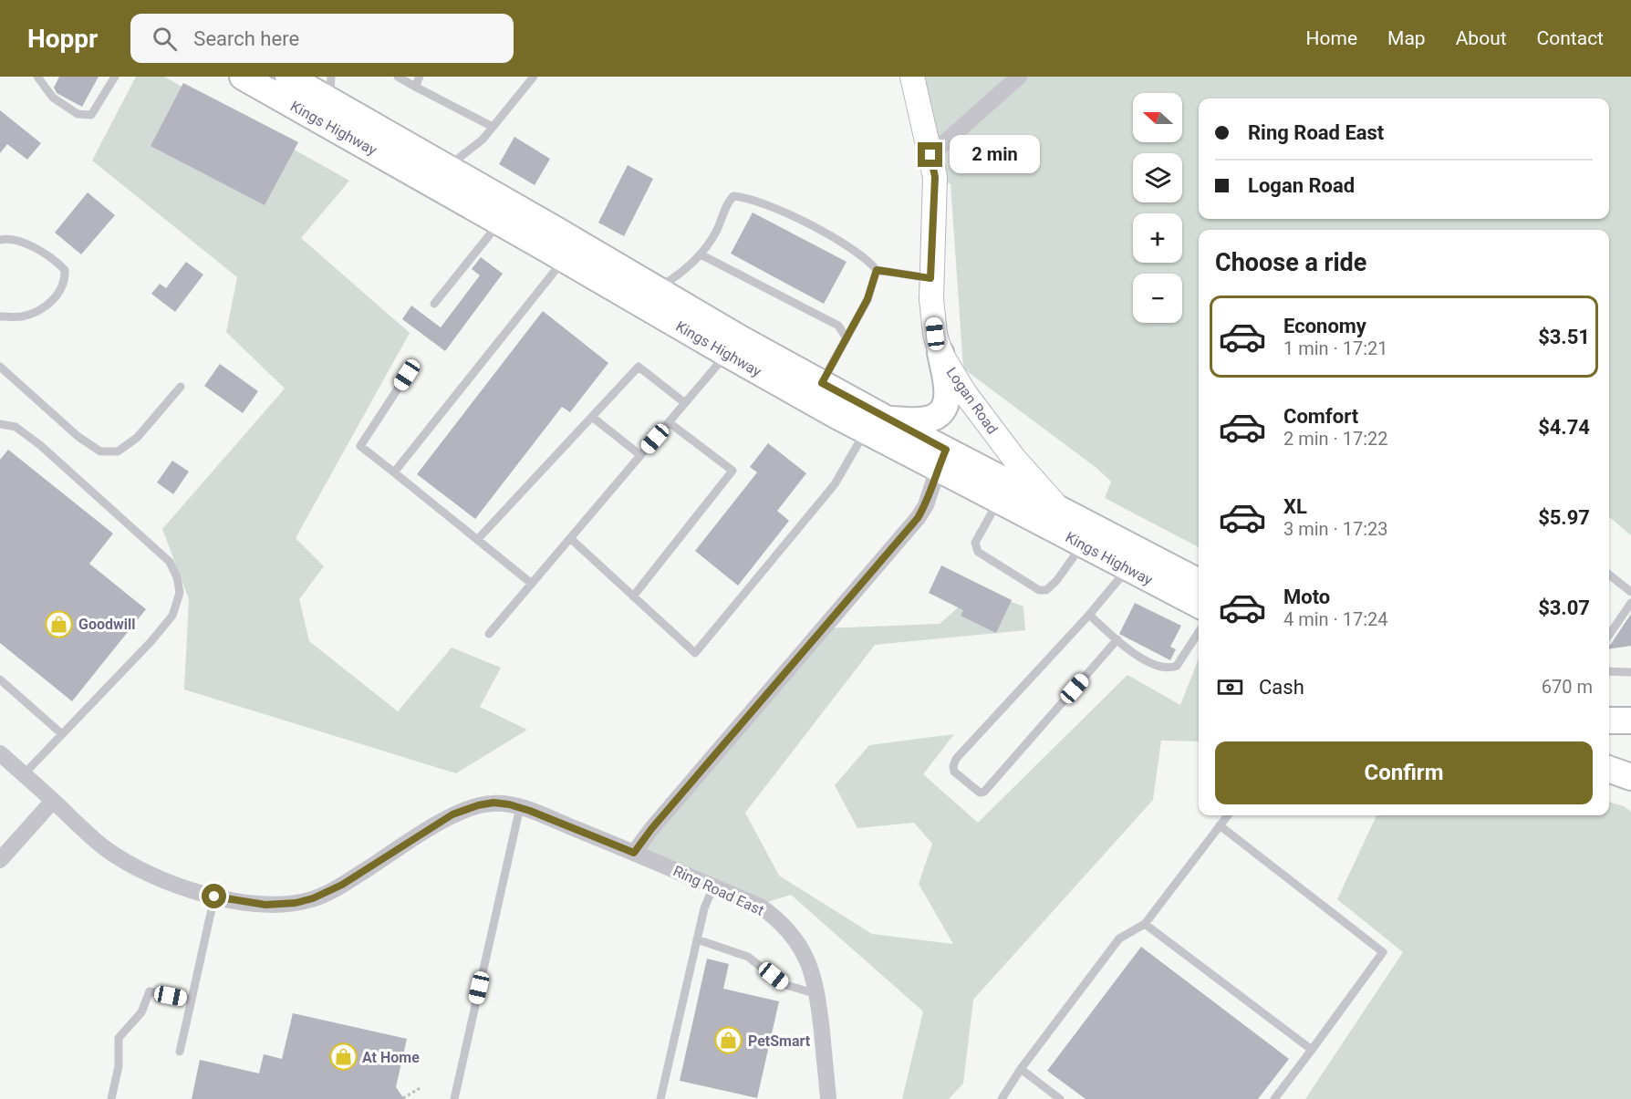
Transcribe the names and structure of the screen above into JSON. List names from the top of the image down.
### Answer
{
  "streets": {
    "main road": ["Kings Highway"],
    "street": ["Logan Road", "Ring Road East"]
  },
  "crossings": [
    ["Kings Highway", "Logan Road"]
  ],
  "places": {
    "shop": ["Goodwill", "PetSmart", "At Home"]
  },
  "north": "left",
  "page": {
    "header": "Hoppr",
    "search": "Search here",
    "nav": [
      "Home",
      "Map",
      "About",
      "Contact"
    ],
    "map_buttons": ["+", "−"],
    "banner": ["Ring Road East", "Logan Road"],
    "bubble": "2 min",
    "heading": "Choose a ride",
    "list": [
      {
        "name": "Economy",
        "note": "1 min · 17:21",
        "value": "$3.51"
      },
      {
        "name": "Comfort",
        "note": "2 min · 17:22",
        "value": "$4.74"
      },
      {
        "name": "XL",
        "note": "3 min · 17:23",
        "value": "$5.97"
      },
      {
        "name": "Moto",
        "note": "4 min · 17:24",
        "value": "$3.07"
      }
    ],
    "pay": ["Cash", "670 m"],
    "buttons": "Confirm"
  }
}
